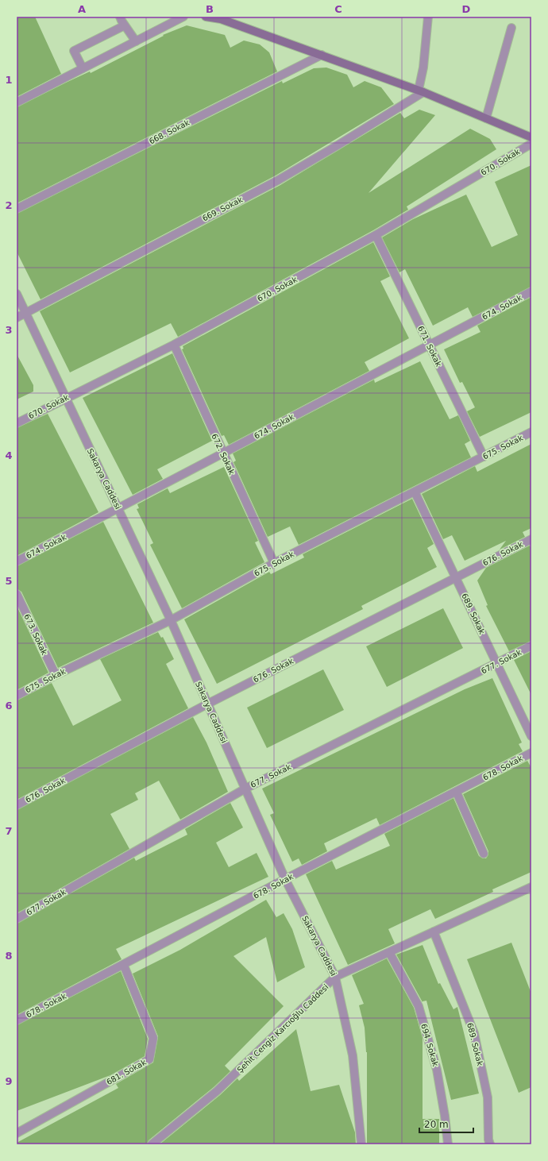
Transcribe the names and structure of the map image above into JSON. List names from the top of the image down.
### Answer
{
  "streets": {
    "street": [
      "668. Sokak",
      "670. Sokak",
      "669. Sokak",
      "674. Sokak",
      "671. Sokak",
      "675. Sokak",
      "672. Sokak",
      "Sakarya Caddesi",
      "676. Sokak",
      "689. Sokak",
      "673. Sokak",
      "677. Sokak",
      "678. Sokak",
      "Şehit Cengiz Karcıoğlu Caddesi",
      "694. Sokak",
      "681. Sokak"
    ]
  },
  "crossings": [
    ["670. Sokak", "671. Sokak"],
    ["670. Sokak", "672. Sokak"],
    ["670. Sokak", "Sakarya Caddesi"],
    ["669. Sokak", "Sakarya Caddesi"],
    ["674. Sokak", "671. Sokak"],
    ["674. Sokak", "672. Sokak"],
    ["674. Sokak", "Sakarya Caddesi"],
    ["671. Sokak", "675. Sokak"],
    ["675. Sokak", "672. Sokak"],
    ["675. Sokak", "Sakarya Caddesi"],
    ["675. Sokak", "689. Sokak"],
    ["675. Sokak", "673. Sokak"],
    ["Sakarya Caddesi", "676. Sokak"],
    ["Sakarya Caddesi", "677. Sokak"],
    ["Sakarya Caddesi", "678. Sokak"],
    ["Sakarya Caddesi", "Şehit Cengiz Karcıoğlu Caddesi"],
    ["676. Sokak", "689. Sokak"],
    ["689. Sokak", "677. Sokak"],
    ["689. Sokak", "Şehit Cengiz Karcıoğlu Caddesi"],
    ["678. Sokak", "681. Sokak"],
    ["Şehit Cengiz Karcıoğlu Caddesi", "694. Sokak"]
  ],
  "scale_bar": "20 m",
  "grid": {
    "columns": [
      "A",
      "B",
      "C",
      "D"
    ],
    "rows": [
      "1",
      "2",
      "3",
      "4",
      "5",
      "6",
      "7",
      "8",
      "9"
    ]
  }
}
